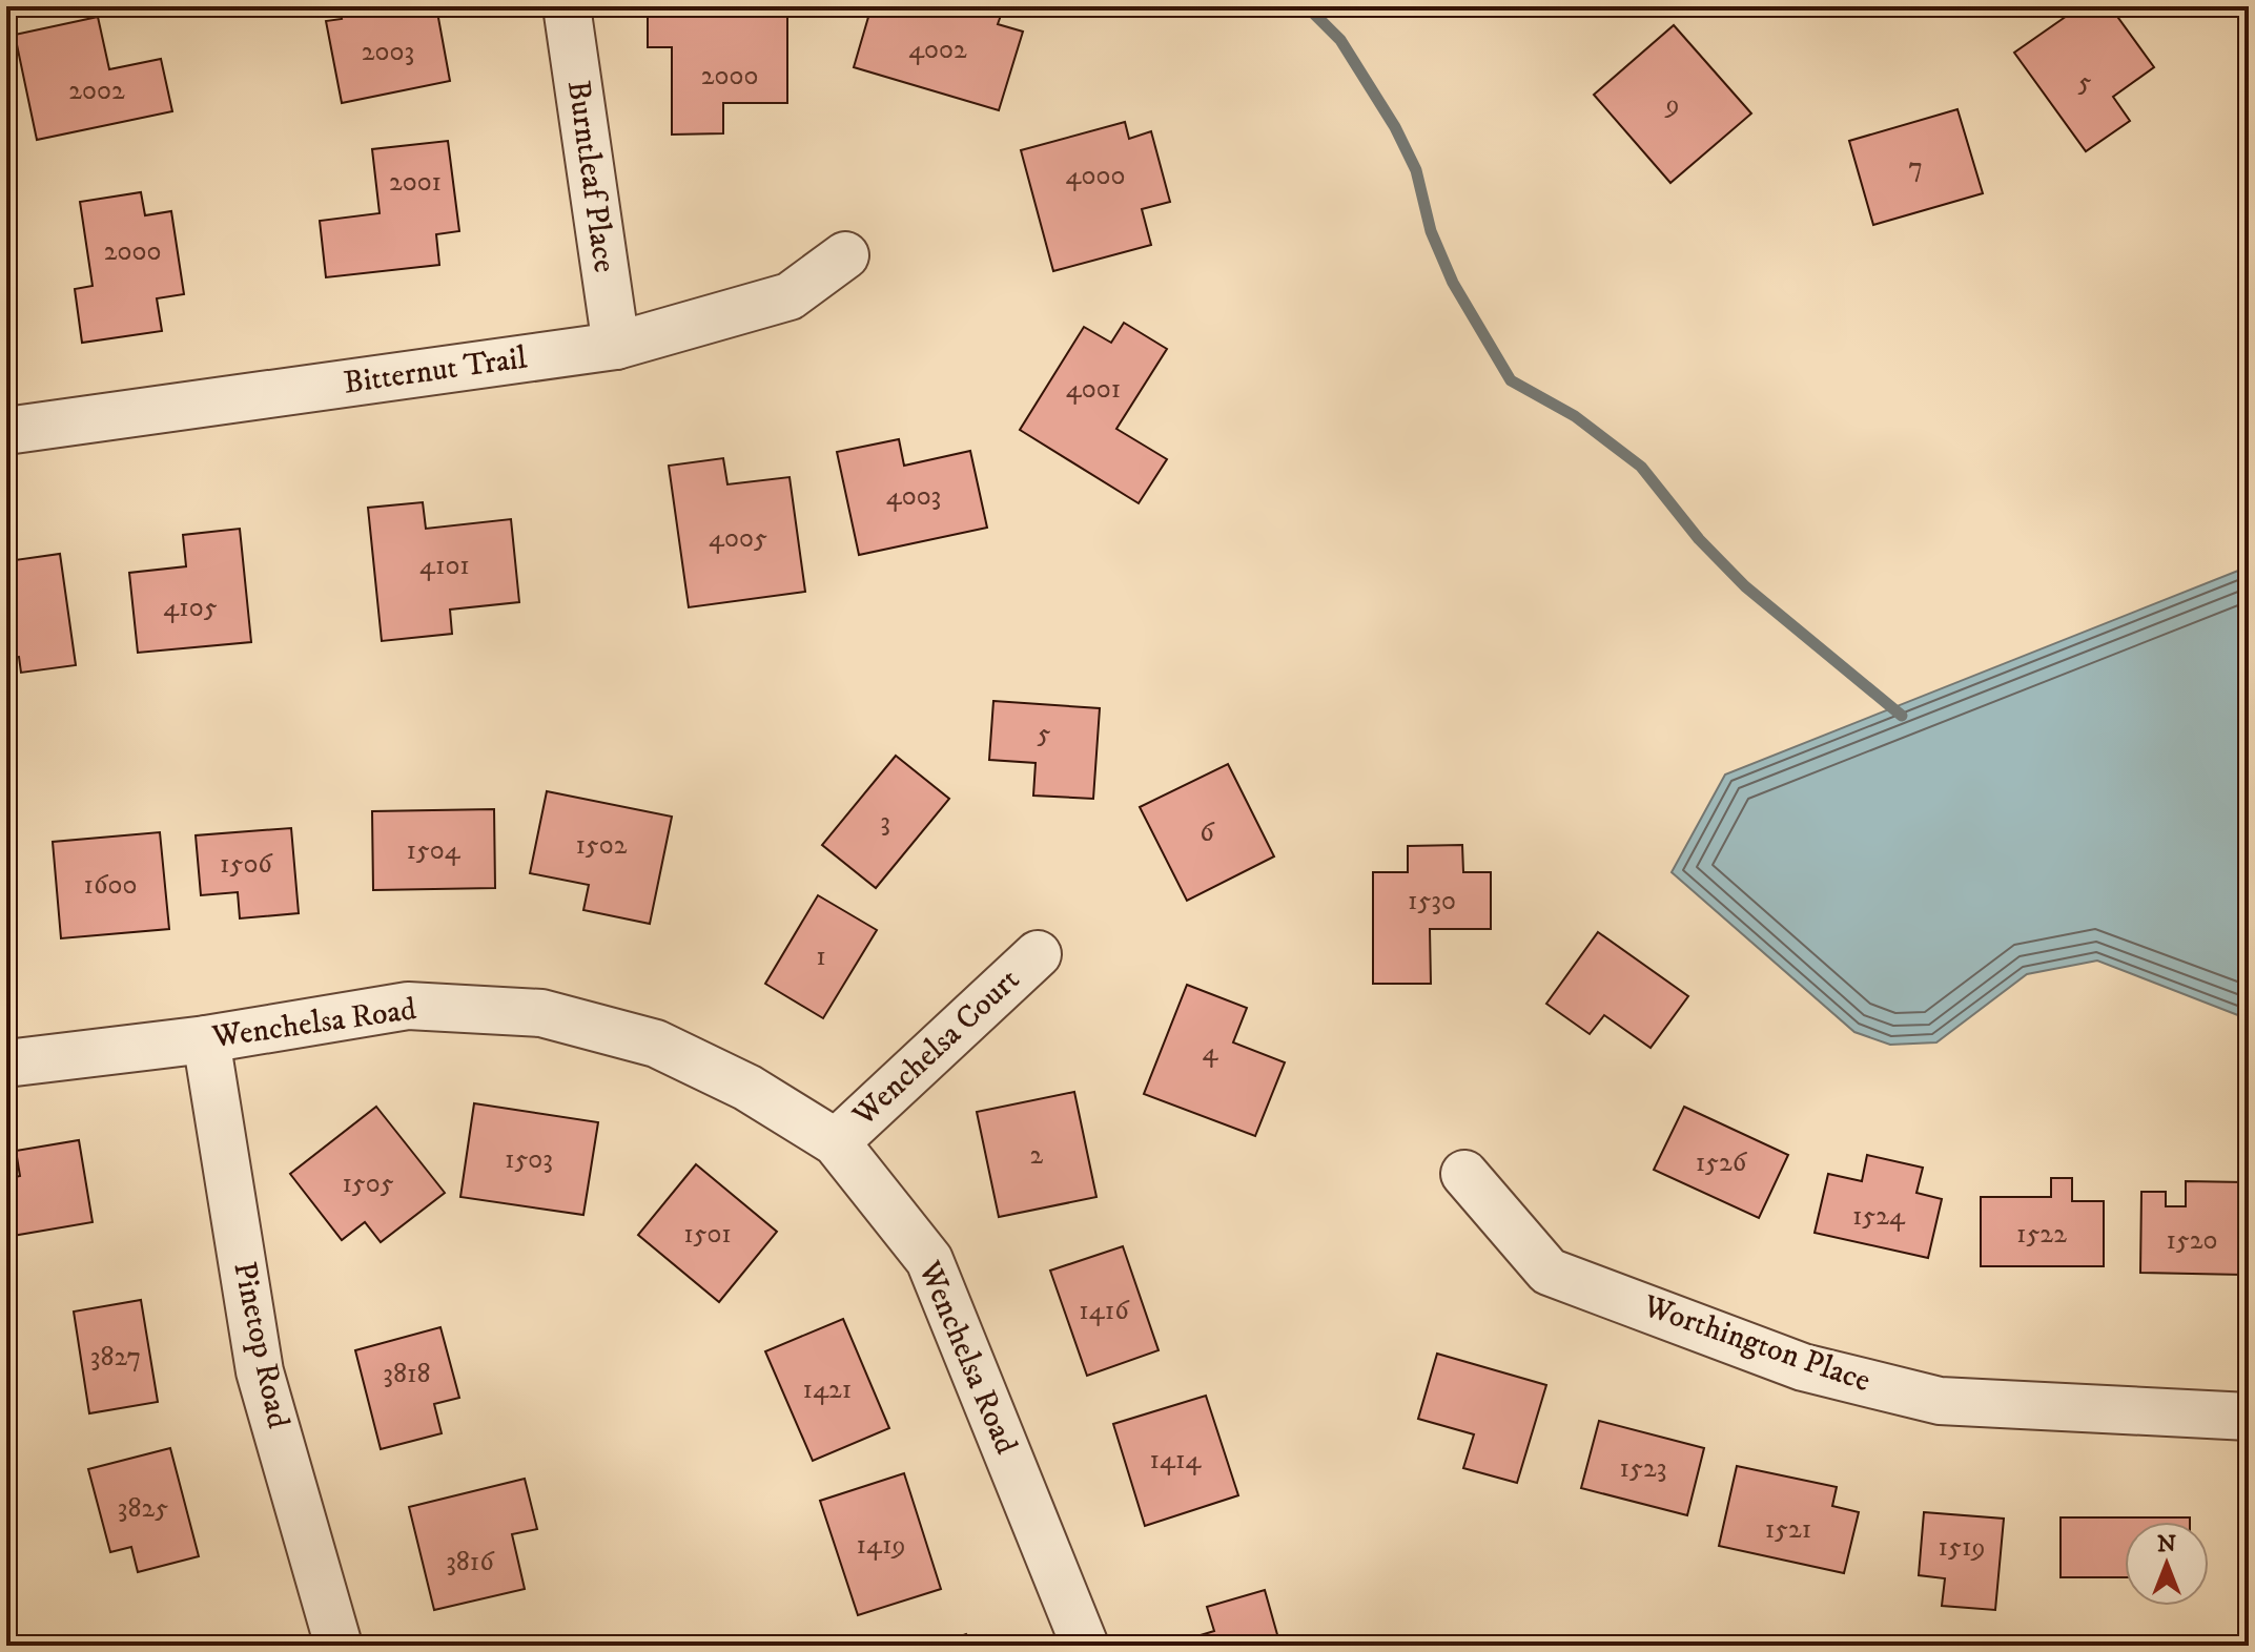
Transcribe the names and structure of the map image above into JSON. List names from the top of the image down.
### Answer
{
  "streets": {
    "street": [
      "Burntleaf Place",
      "Bitternut Trail",
      "Wenchelsa Road",
      "Wenchelsa Court",
      "Worthington Place",
      "Pinetop Road"
    ]
  },
  "crossings": [
    ["Burntleaf Place", "Bitternut Trail"],
    ["Wenchelsa Road", "Wenchelsa Court"],
    ["Wenchelsa Road", "Pinetop Road"]
  ],
  "house_numbers": [
    "4002",
    "2003",
    "2000",
    "5",
    "2002",
    "9",
    "7",
    "4000",
    "2001",
    "2000",
    "4001",
    "4003",
    "4005",
    "4101",
    "4105",
    "5",
    "3",
    "6",
    "1502",
    "1504",
    "1506",
    "1600",
    "1530",
    "1",
    "4",
    "2",
    "1503",
    "1526",
    "1505",
    "1524",
    "1501",
    "1522",
    "1520",
    "1416",
    "3827",
    "3818",
    "1421",
    "1414",
    "1523",
    "3825",
    "1521",
    "1419",
    "1519",
    "3816"
  ],
  "north": "top"
}
